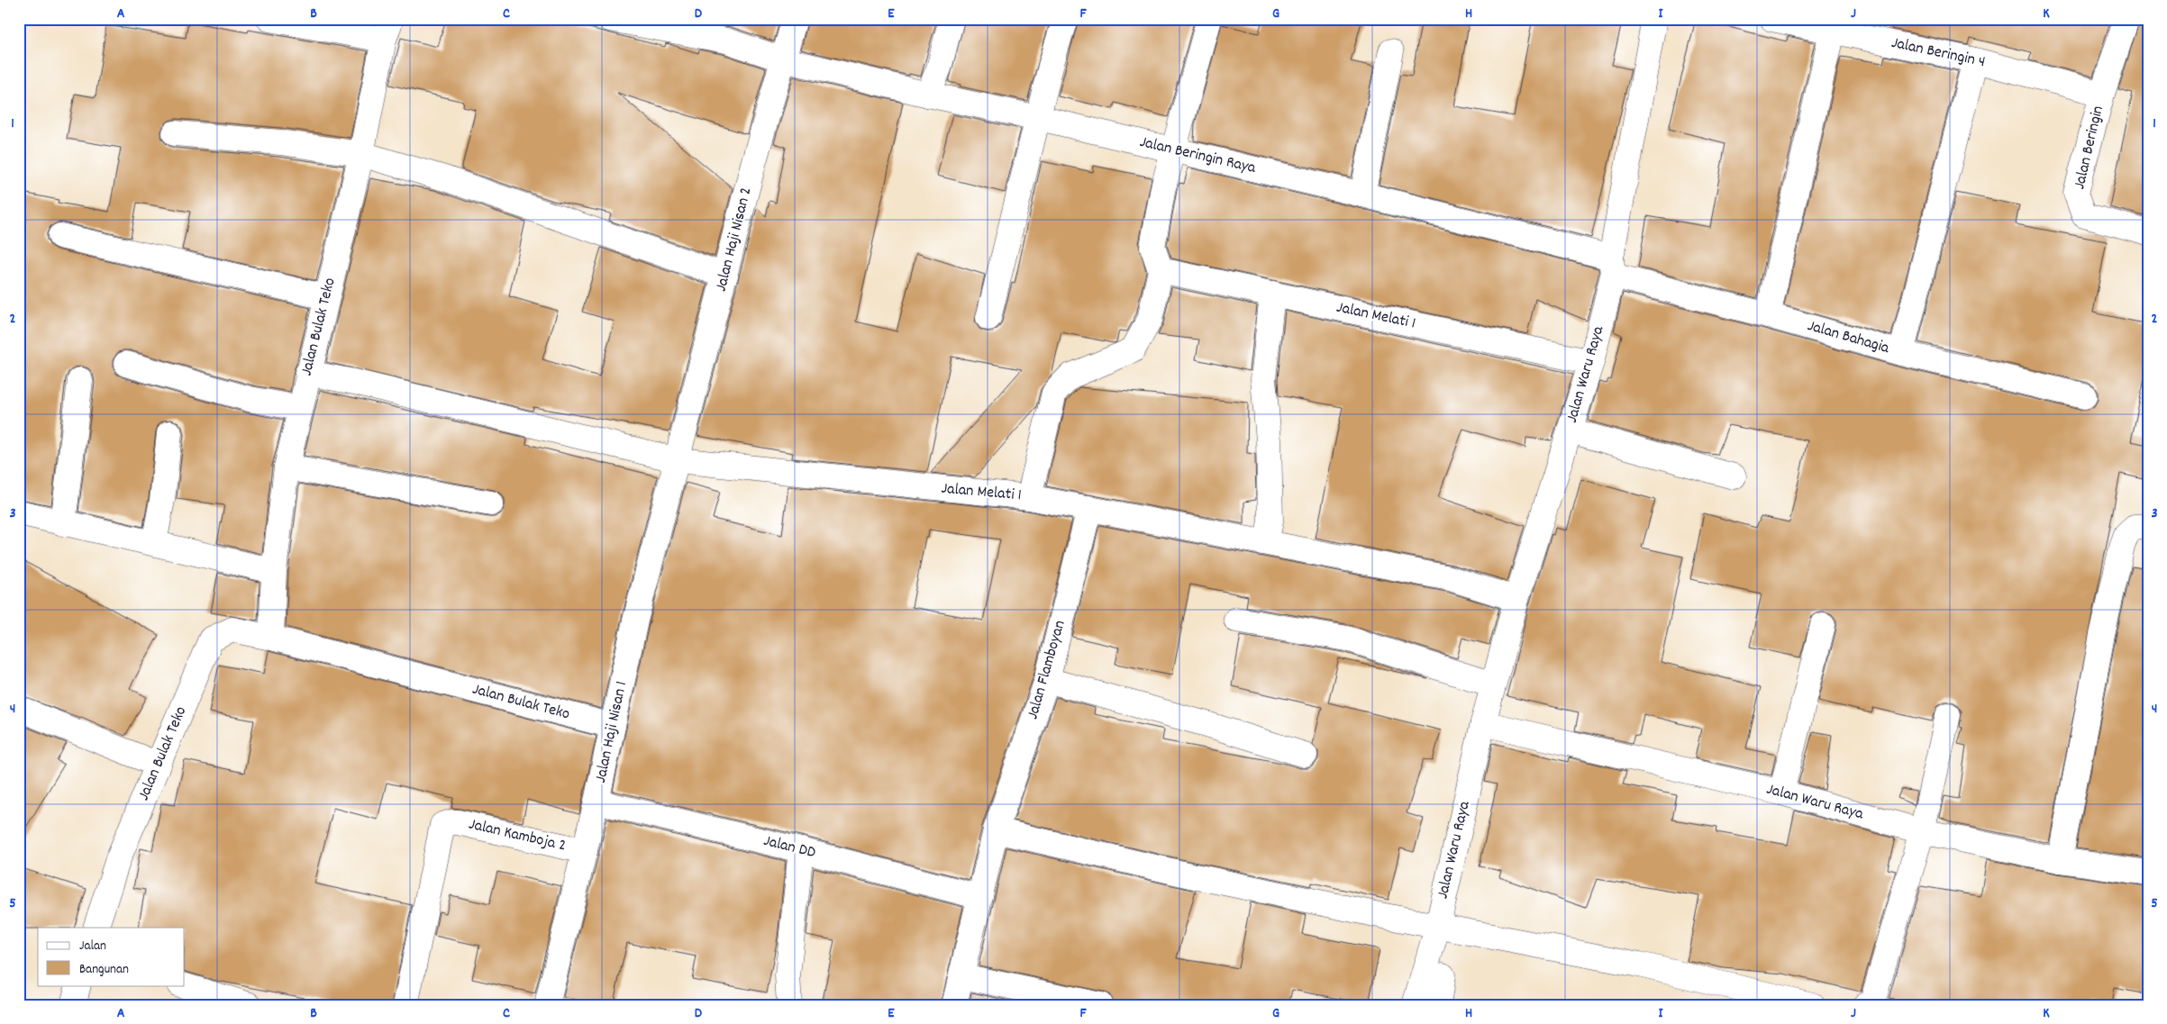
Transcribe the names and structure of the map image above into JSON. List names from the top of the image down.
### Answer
{
  "streets": {
    "street": [
      "Jalan Beringin 4",
      "Jalan Beringin",
      "Jalan Beringin Raya",
      "Jalan Haji Nisan 2",
      "Jalan Melati 1",
      "Jalan Bulak Teko",
      "Jalan Bahagia",
      "Jalan Waru Raya",
      "Jalan Flamboyan",
      "Jalan Haji Nisan 1",
      "Jalan Kamboja 2",
      "Jalan DD"
    ]
  },
  "crossings": [
    ["Jalan Beringin 4", "Jalan Beringin"],
    ["Jalan Beringin Raya", "Jalan Haji Nisan 2"],
    ["Jalan Beringin Raya", "Jalan Bahagia"],
    ["Jalan Beringin Raya", "Jalan Waru Raya"],
    ["Jalan Haji Nisan 2", "Jalan Melati 1"],
    ["Jalan Haji Nisan 2", "Jalan Haji Nisan 1"],
    ["Jalan Melati 1", "Jalan Bulak Teko"],
    ["Jalan Melati 1", "Jalan Waru Raya"],
    ["Jalan Melati 1", "Jalan Haji Nisan 1"],
    ["Jalan Bulak Teko", "Jalan Haji Nisan 1"],
    ["Jalan Bahagia", "Jalan Waru Raya"],
    ["Jalan Flamboyan", "Jalan DD"],
    ["Jalan Haji Nisan 1", "Jalan Kamboja 2"],
    ["Jalan Haji Nisan 1", "Jalan DD"]
  ],
  "legend": ["Jalan", "Bangunan"],
  "grid": {
    "columns": [
      "A",
      "B",
      "C",
      "D",
      "E",
      "F",
      "G",
      "H",
      "I",
      "J",
      "K"
    ],
    "rows": [
      "1",
      "2",
      "3",
      "4",
      "5"
    ]
  }
}
